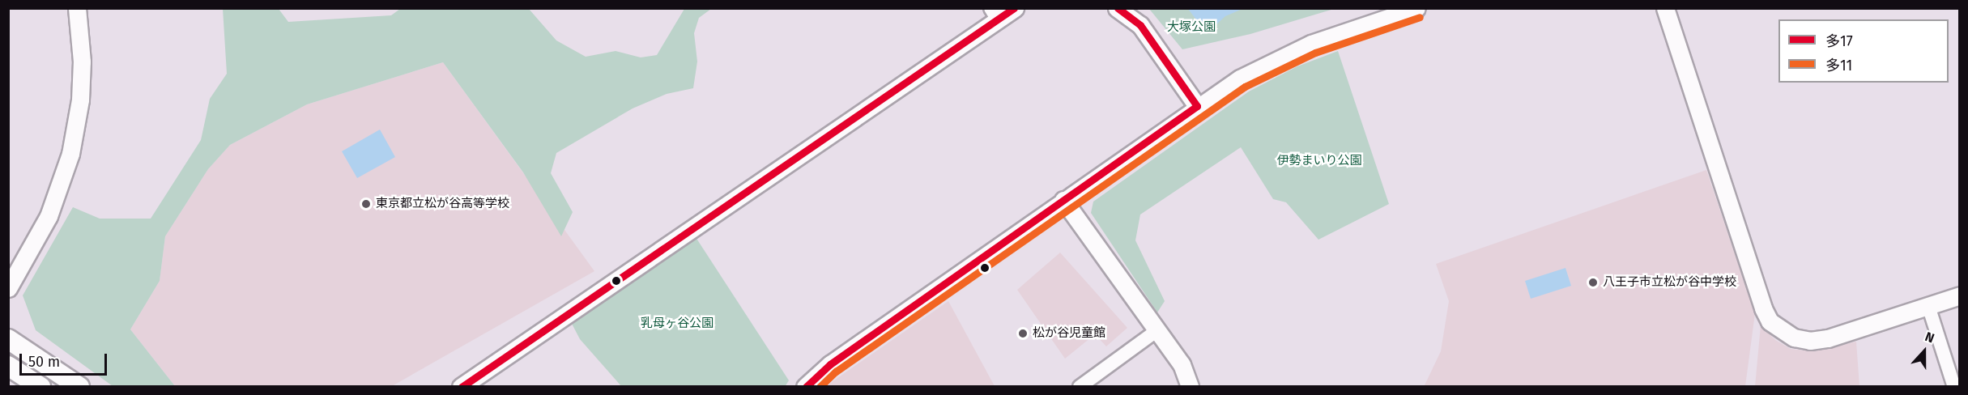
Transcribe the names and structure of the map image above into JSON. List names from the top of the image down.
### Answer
{
  "parks": ["大塚公園", "伊勢まいり公園", "乳母ヶ谷公園"],
  "places": ["東京都立松が谷高等学校", "八王子市立松が谷中学校", "松が谷児童館"],
  "lines": ["transit line 多17", "transit line 多11"],
  "legend": ["多17", "多11"],
  "scale_bar": "50 m",
  "north": "top"
}
